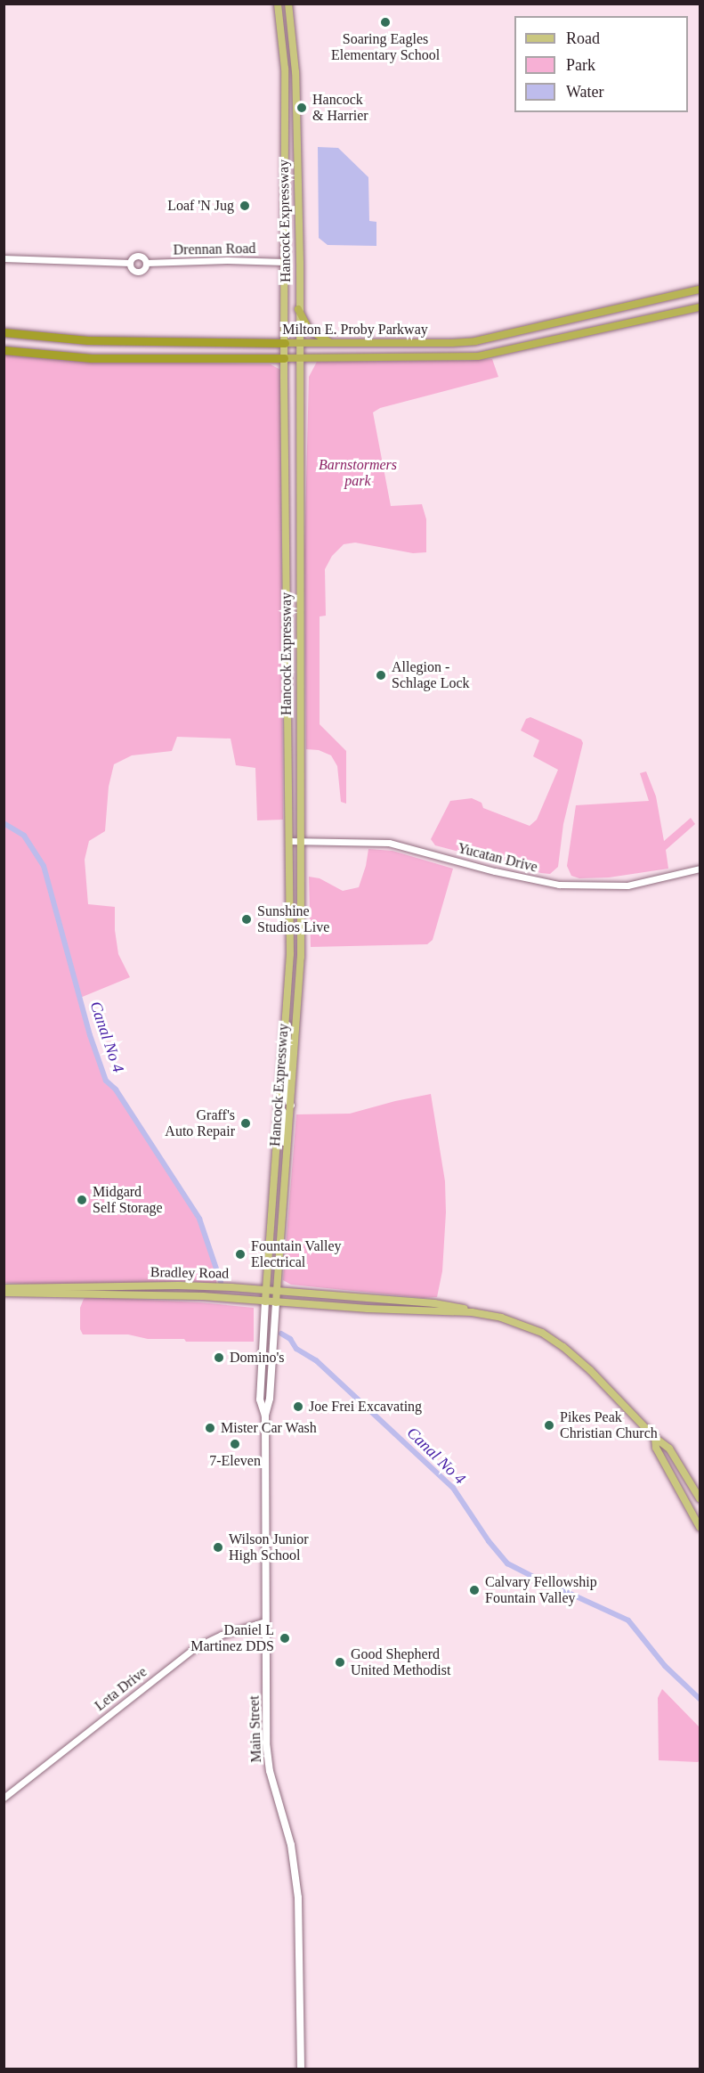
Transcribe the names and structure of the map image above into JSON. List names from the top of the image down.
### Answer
{
  "streets": {
    "highway": ["Milton E. Proby Parkway"],
    "main road": ["Hancock Expressway", "Bradley Road", "Main Street"],
    "street": ["Drennan Road", "Yucatan Drive", "Leta Drive"]
  },
  "crossings": [
    ["Hancock Expressway", "Drennan Road"],
    ["Hancock Expressway", "Milton E. Proby Parkway"],
    ["Hancock Expressway", "Yucatan Drive"],
    ["Hancock Expressway", "Bradley Road"],
    ["Hancock Expressway", "Main Street"],
    ["Bradley Road", "Main Street"],
    ["Leta Drive", "Main Street"]
  ],
  "water": ["Canal No 4"],
  "parks": ["Barnstormers park"],
  "places": [
    "Soaring Eagles Elementary School",
    "Hancock & Harrier",
    "Loaf 'N Jug",
    "Allegion - Schlage Lock",
    "Sunshine Studios Live",
    "Graff's Auto Repair",
    "Midgard Self Storage",
    "Fountain Valley Electrical",
    "Domino's",
    "Joe Frei Excavating",
    "Pikes Peak Christian Church",
    "Mister Car Wash",
    "7-Eleven",
    "Wilson Junior High School",
    "Calvary Fellowship Fountain Valley",
    "Daniel L Martinez DDS",
    "Good Shepherd United Methodist"
  ],
  "legend": ["Road", "Park", "Water"]
}
